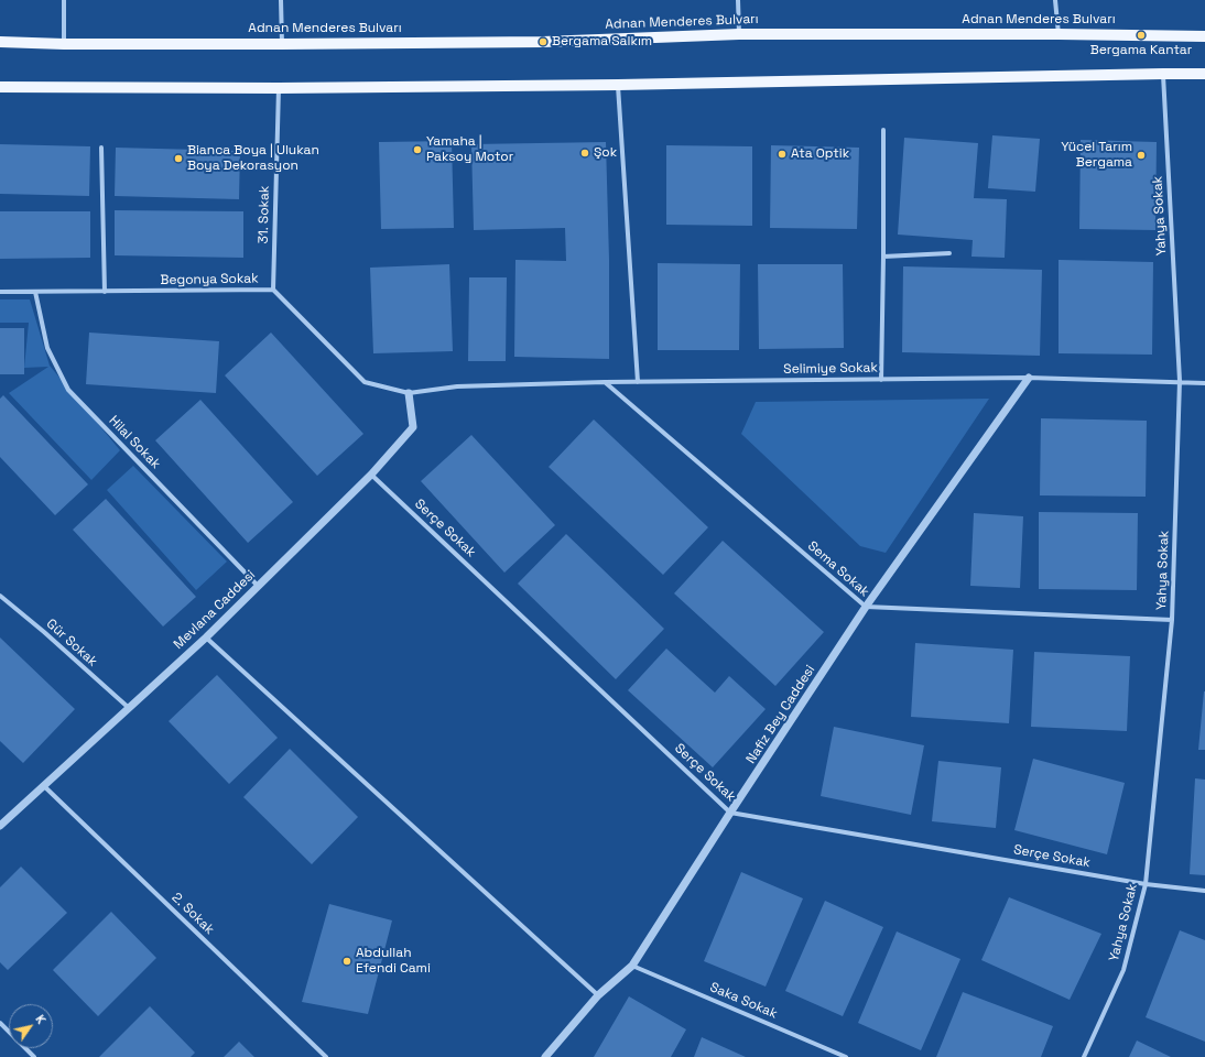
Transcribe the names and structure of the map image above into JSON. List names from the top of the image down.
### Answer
{
  "streets": {
    "main road": ["Adnan Menderes Bulvarı"],
    "street": [
      "31. Sokak",
      "Yahya Sokak",
      "Begonya Sokak",
      "Selimiye Sokak",
      "Hilal Sokak",
      "Serçe Sokak",
      "Sema Sokak",
      "Mevlana Caddesi",
      "Gür Sokak",
      "Nafiz Bey Caddesi",
      "2. Sokak",
      "Saka Sokak"
    ]
  },
  "crossings": [
    ["31. Sokak", "Begonya Sokak"],
    ["Yahya Sokak", "Selimiye Sokak"],
    ["Yahya Sokak", "Serçe Sokak"],
    ["Yahya Sokak", "Sema Sokak"],
    ["Begonya Sokak", "Selimiye Sokak"],
    ["Begonya Sokak", "Hilal Sokak"],
    ["Begonya Sokak", "Mevlana Caddesi"],
    ["Selimiye Sokak", "Sema Sokak"],
    ["Selimiye Sokak", "Nafiz Bey Caddesi"],
    ["Hilal Sokak", "Mevlana Caddesi"],
    ["Serçe Sokak", "Mevlana Caddesi"],
    ["Serçe Sokak", "Nafiz Bey Caddesi"],
    ["Sema Sokak", "Nafiz Bey Caddesi"],
    ["Mevlana Caddesi", "Gür Sokak"],
    ["Mevlana Caddesi", "2. Sokak"],
    ["Nafiz Bey Caddesi", "Saka Sokak"]
  ],
  "places": [
    "Bergama Kantar",
    "Bergama Salkım",
    "Yamaha | Paksoy Motor",
    "Şok",
    "Ata Optik",
    "Yücel Tarım Bergama",
    "Bianca Boya | Ulukan Boya Dekorasyon",
    "Abdullah Efendi Cami"
  ],
  "north": "top right"
}
